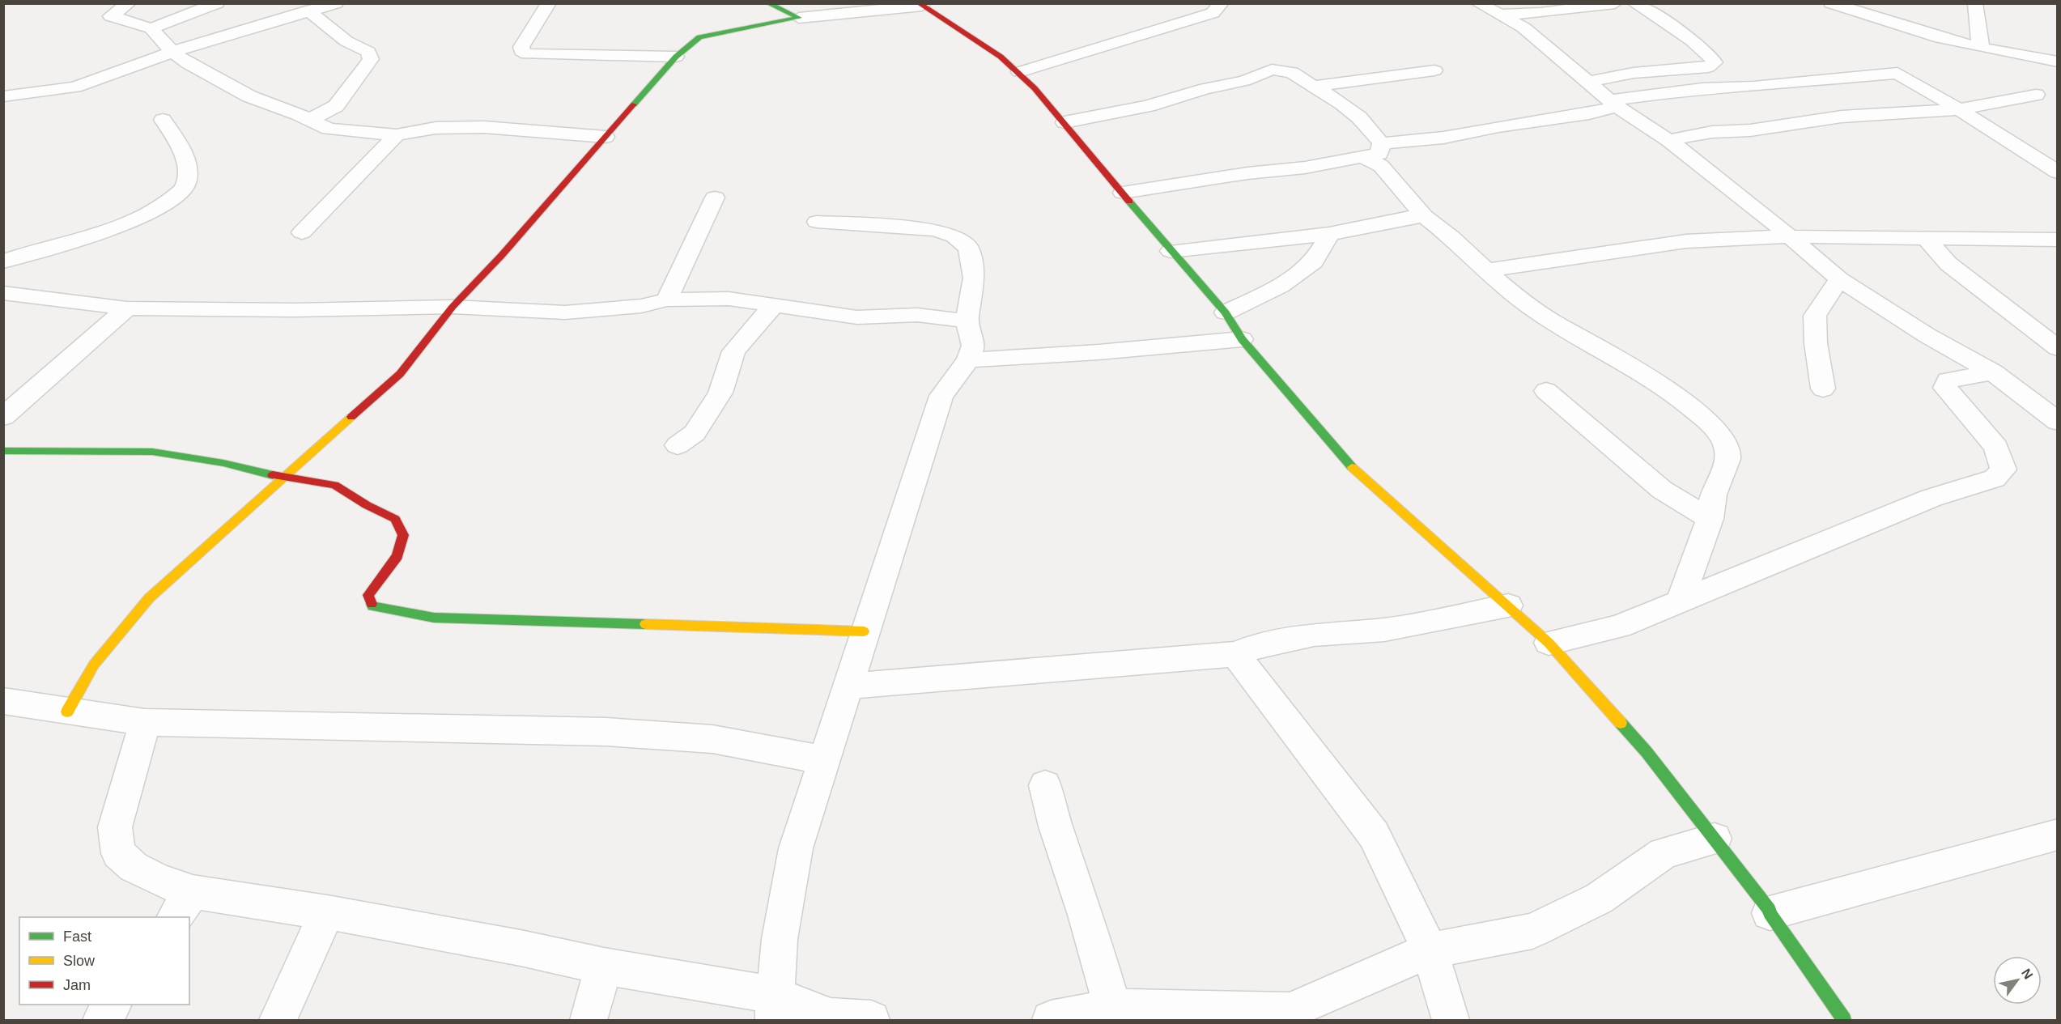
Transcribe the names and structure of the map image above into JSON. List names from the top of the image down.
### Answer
{
  "legend": ["Fast", "Slow", "Jam"],
  "north": "top right"
}
